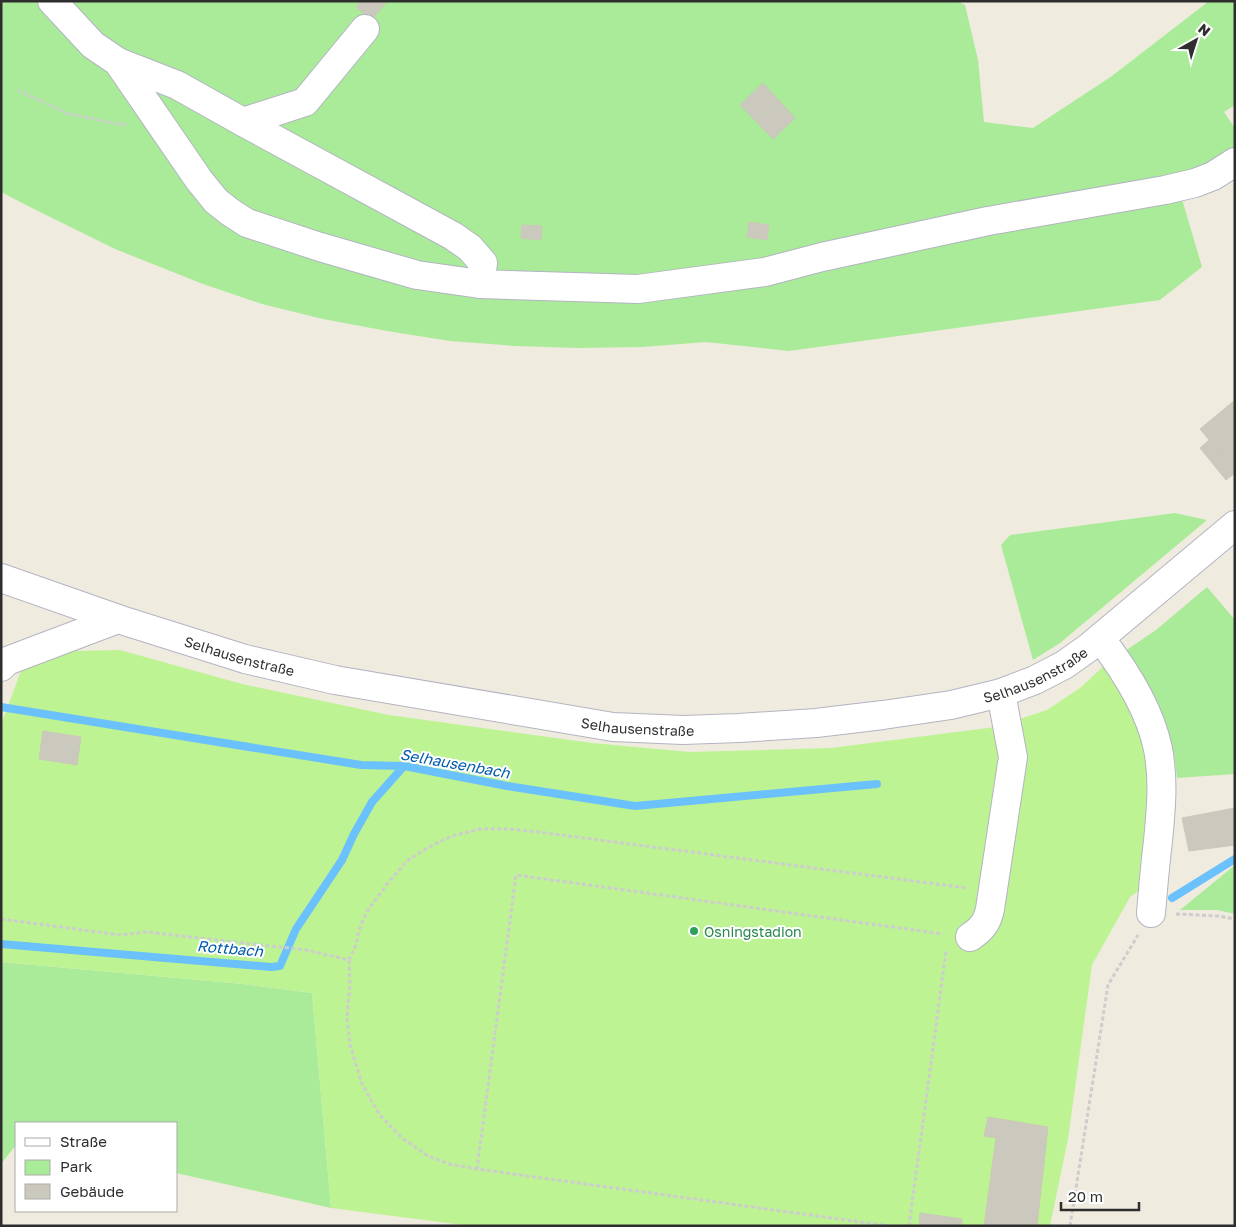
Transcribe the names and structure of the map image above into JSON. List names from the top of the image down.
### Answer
{
  "streets": {
    "street": ["Selhausenstraße"]
  },
  "water": ["Selhausenbach", "Rottbach"],
  "places": ["Osningstadion"],
  "legend": ["Straße", "Park", "Gebäude"],
  "scale_bar": "20 m",
  "north": "top right"
}
